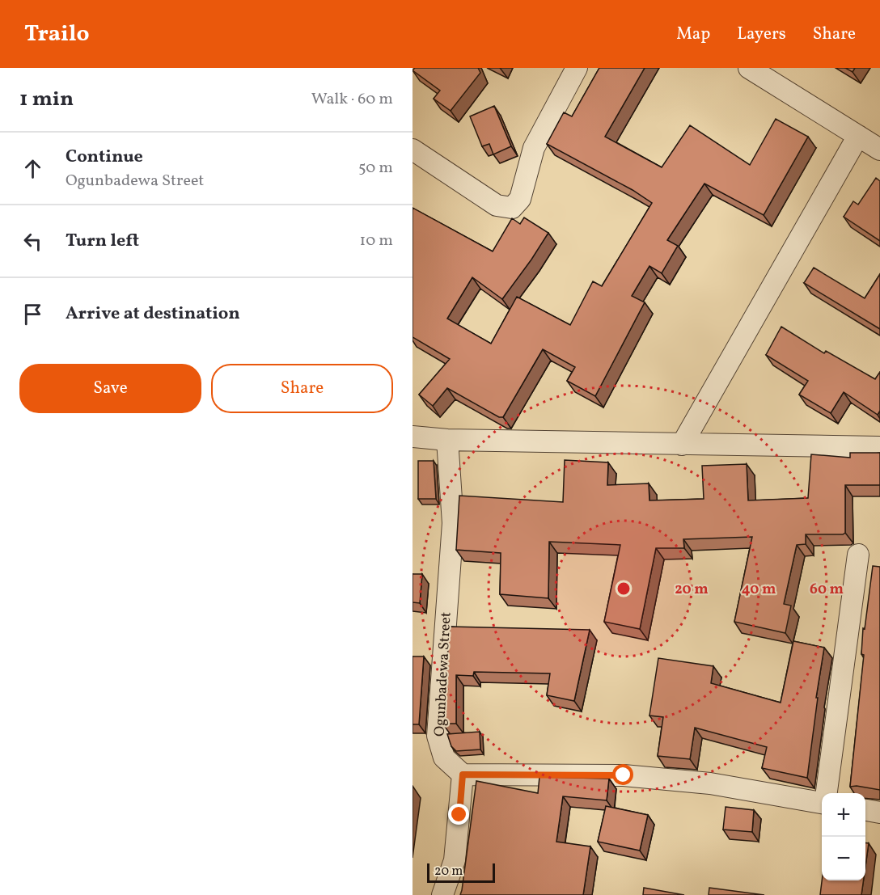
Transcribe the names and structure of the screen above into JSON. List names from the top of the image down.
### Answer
{
  "streets": {
    "street": ["Ogunbadewa Street"]
  },
  "scale_bar": "20 m",
  "page": {
    "header": "Trailo",
    "nav": ["Map", "Layers", "Share"],
    "heading": ["1 min", "Walk · 60 m"],
    "list": [
      ["Continue", "Ogunbadewa Street", "50 m"],
      ["Turn left", "10 m"],
      "Arrive at destination"
    ],
    "buttons": ["Save", "Share"],
    "map_buttons": ["+", "−"],
    "scale": "20 m"
  },
  "rings": ["20 m", "40 m", "60 m"]
}
